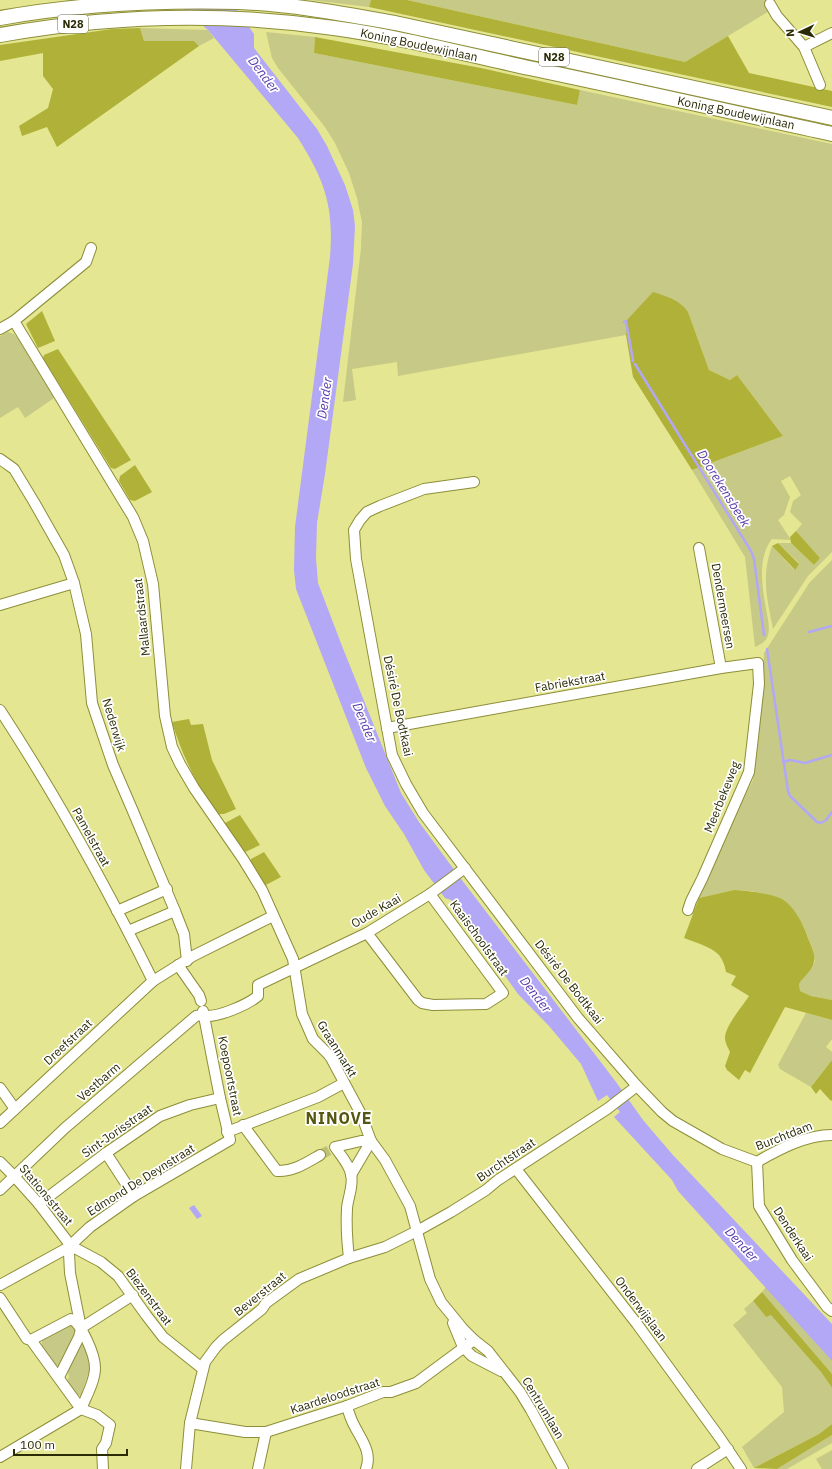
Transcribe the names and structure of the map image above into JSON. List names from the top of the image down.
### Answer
{
  "streets": {
    "highway": ["N28", "Koning Boudewijnlaan"],
    "street": [
      "Dendermeersen",
      "Mallaardstraat",
      "Fabriekstraat",
      "Désiré De Bodtkaai",
      "Nederwijk",
      "Meerbekeweg",
      "Pamelstraat",
      "Oude Kaai",
      "Kaaischoolstraat",
      "Dreefstraat",
      "Graanmarkt",
      "Koepoortstraat",
      "Vestbarm",
      "Sint-Jorisstraat",
      "Burchtdam",
      "Burchtstraat",
      "Edmond De Deynstraat",
      "Stationsstraat",
      "Denderkaai",
      "Beverstraat",
      "Biezenstraat",
      "Onderwijslaan",
      "Kaardeloodstraat",
      "Centrumlaan"
    ]
  },
  "crossings": [
    ["Dendermeersen", "Fabriekstraat"],
    ["Mallaardstraat", "Oude Kaai"],
    ["Mallaardstraat", "Dreefstraat"],
    ["Mallaardstraat", "Graanmarkt"],
    ["Fabriekstraat", "Désiré De Bodtkaai"],
    ["Fabriekstraat", "Meerbekeweg"],
    ["Désiré De Bodtkaai", "Oude Kaai"],
    ["Désiré De Bodtkaai", "Burchtdam"],
    ["Désiré De Bodtkaai", "Burchtstraat"],
    ["Nederwijk", "Dreefstraat"],
    ["Nederwijk", "Koepoortstraat"],
    ["Pamelstraat", "Dreefstraat"],
    ["Oude Kaai", "Kaaischoolstraat"],
    ["Oude Kaai", "Graanmarkt"],
    ["Oude Kaai", "Koepoortstraat"],
    ["Oude Kaai", "Vestbarm"],
    ["Dreefstraat", "Koepoortstraat"],
    ["Graanmarkt", "Burchtstraat"],
    ["Graanmarkt", "Edmond De Deynstraat"],
    ["Graanmarkt", "Centrumlaan"],
    ["Koepoortstraat", "Vestbarm"],
    ["Koepoortstraat", "Sint-Jorisstraat"],
    ["Koepoortstraat", "Edmond De Deynstraat"],
    ["Vestbarm", "Stationsstraat"],
    ["Sint-Jorisstraat", "Stationsstraat"],
    ["Burchtdam", "Denderkaai"],
    ["Burchtstraat", "Beverstraat"],
    ["Burchtstraat", "Onderwijslaan"],
    ["Burchtstraat", "Centrumlaan"],
    ["Edmond De Deynstraat", "Stationsstraat"],
    ["Edmond De Deynstraat", "Biezenstraat"],
    ["Stationsstraat", "Biezenstraat"],
    ["Beverstraat", "Biezenstraat"],
    ["Beverstraat", "Kaardeloodstraat"],
    ["Kaardeloodstraat", "Centrumlaan"]
  ],
  "districts": ["NINOVE"],
  "water": ["Dender", "Doorekensbeek"],
  "scale_bar": "100 m",
  "north": "left"
}
